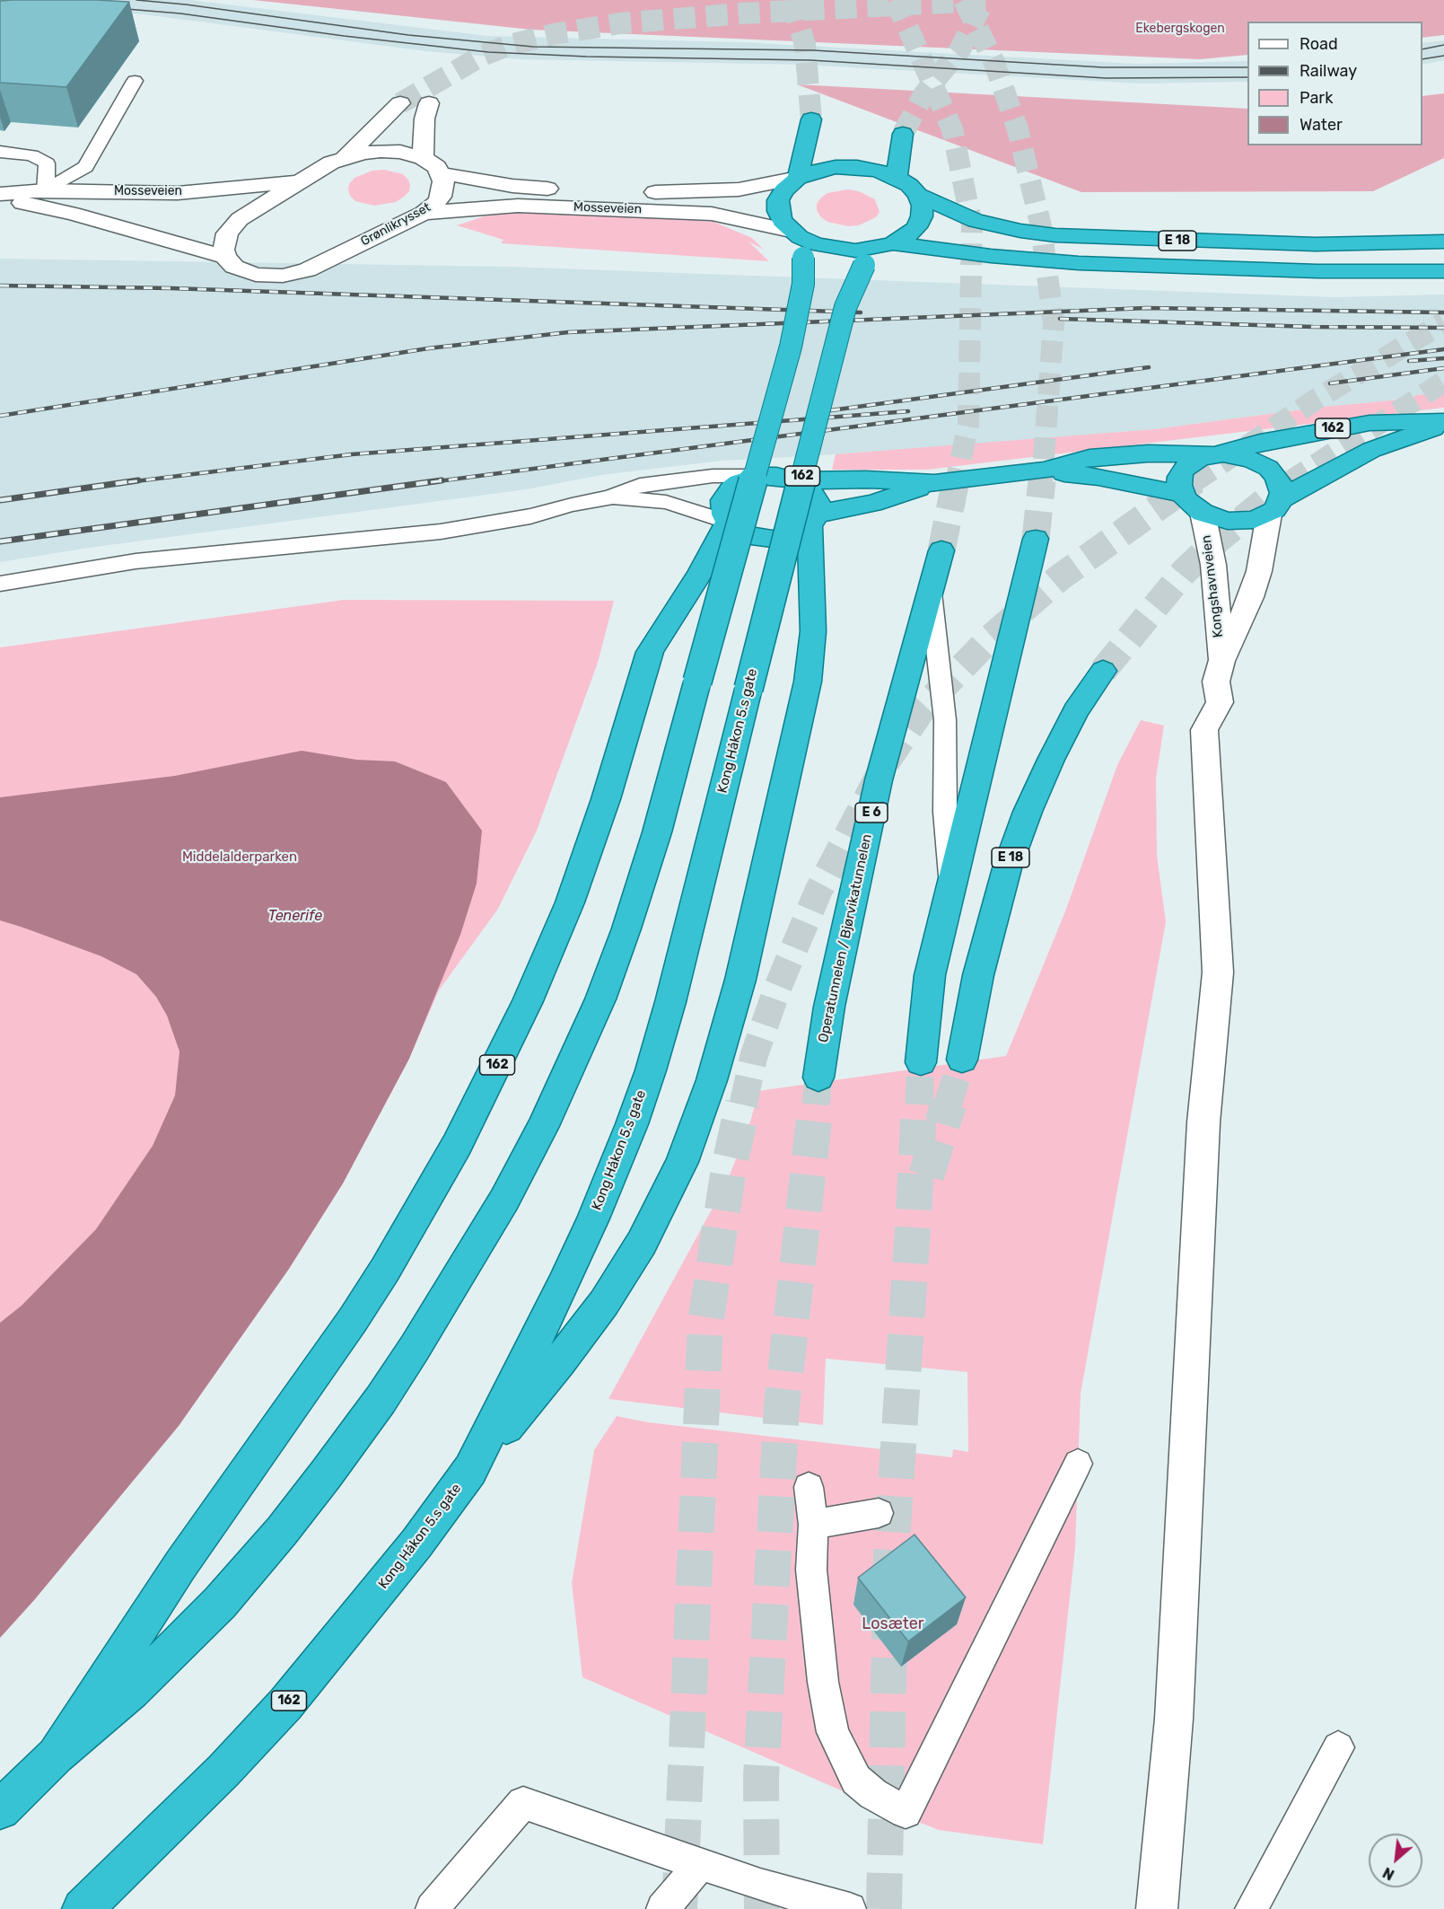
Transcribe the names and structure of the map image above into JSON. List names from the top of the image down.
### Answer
{
  "streets": {
    "highway": [
      "E 18",
      "162",
      "Kong Håkon 5.s gate",
      "E 6",
      "Operatunnelen / Bjørvikatunnelen"
    ],
    "main road": ["Mosseveien", "Grønlikrysset", "Kongshavnveien"]
  },
  "crossings": [
    ["Mosseveien", "Grønlikrysset"],
    ["Mosseveien", "E 18"],
    ["Mosseveien", "162"],
    ["Mosseveien", "Kong Håkon 5.s gate"],
    ["E 18", "162"],
    ["E 18", "Kong Håkon 5.s gate"],
    ["162", "Kongshavnveien"],
    ["162", "Kong Håkon 5.s gate"]
  ],
  "water": ["Tenerife"],
  "parks": ["Ekebergskogen", "Middelalderparken", "Losæter"],
  "legend": [
    "Road",
    "Railway",
    "Park",
    "Water"
  ],
  "north": "bottom left"
}
